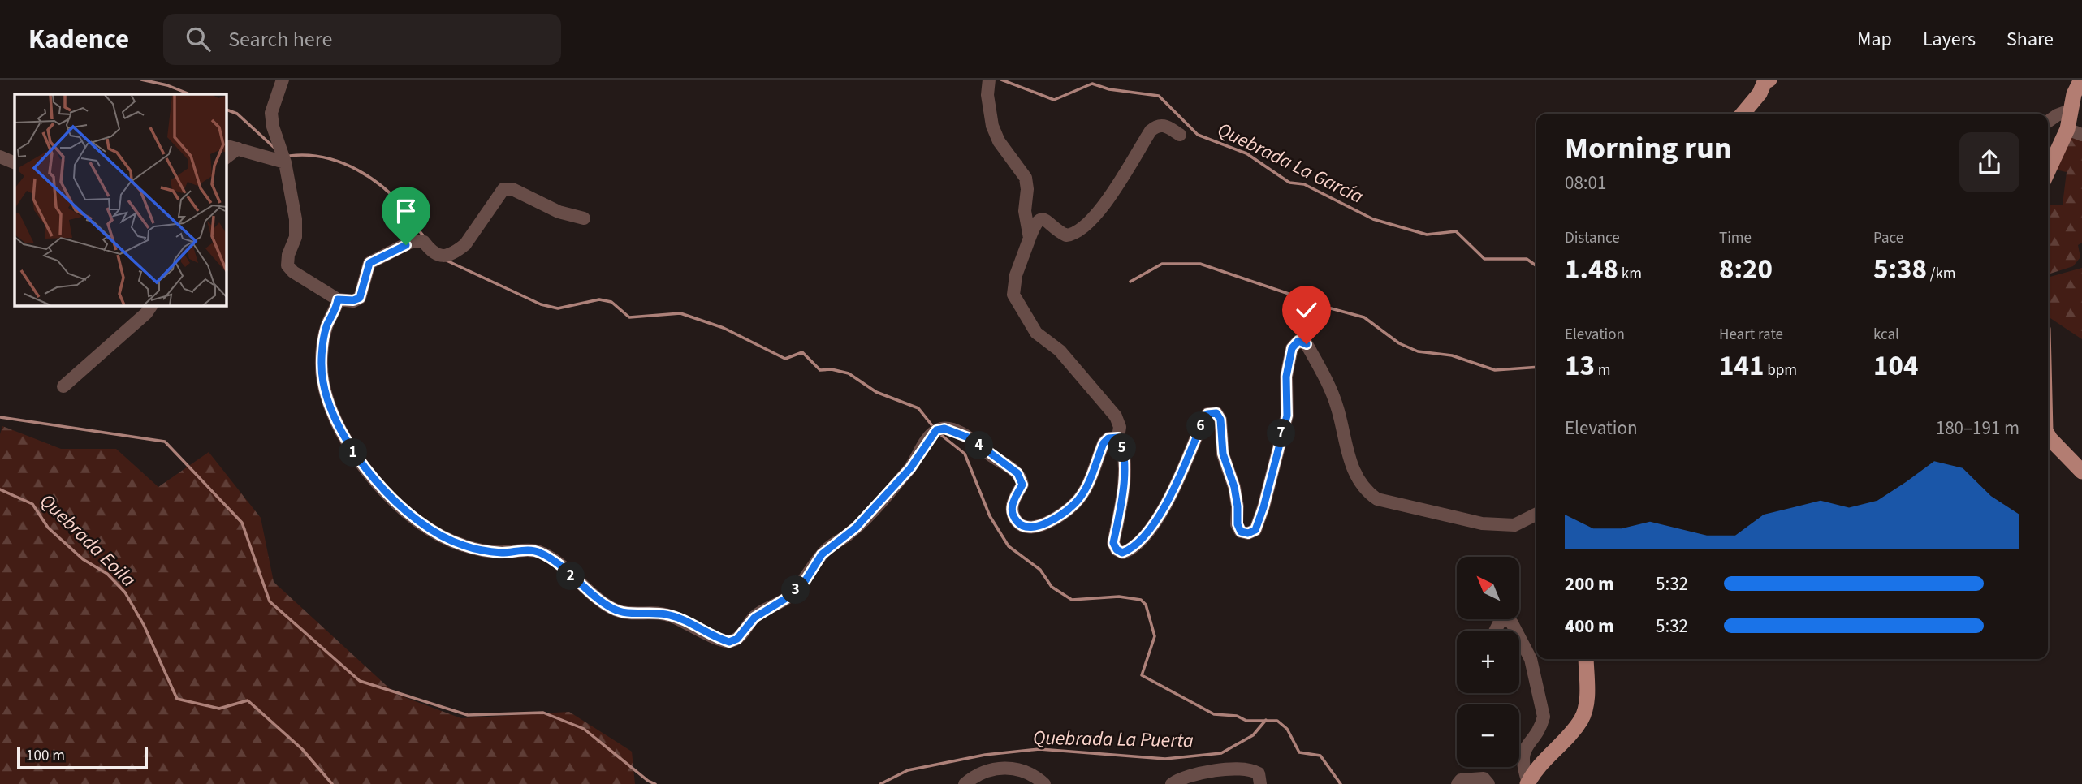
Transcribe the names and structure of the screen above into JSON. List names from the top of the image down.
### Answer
{
  "water": ["Quebrada La García", "Quebrada Eoila", "Quebrada La Puerta"],
  "scale_bar": "100 m",
  "north": "top left",
  "page": {
    "header": "Kadence",
    "search": "Search here",
    "nav": ["Map", "Layers", "Share"],
    "heading": ["Morning run", "08:01"],
    "stats": [
      ["Distance", "1.48 km"],
      ["Time", "8:20"],
      ["Pace", "5:38 /km"],
      ["Elevation", "13 m"],
      ["Heart rate", "141 bpm"],
      ["kcal", "104"]
    ],
    "chart": ["Elevation", "180–191 m"],
    "pins": [
      "6",
      "7",
      "4",
      "5",
      "1",
      "2",
      "3"
    ],
    "map_buttons": ["+", "−"],
    "list": [
      {
        "name": "200 m",
        "note": "5:32"
      },
      {
        "name": "400 m",
        "note": "5:32"
      }
    ],
    "scale": "100 m"
  }
}
